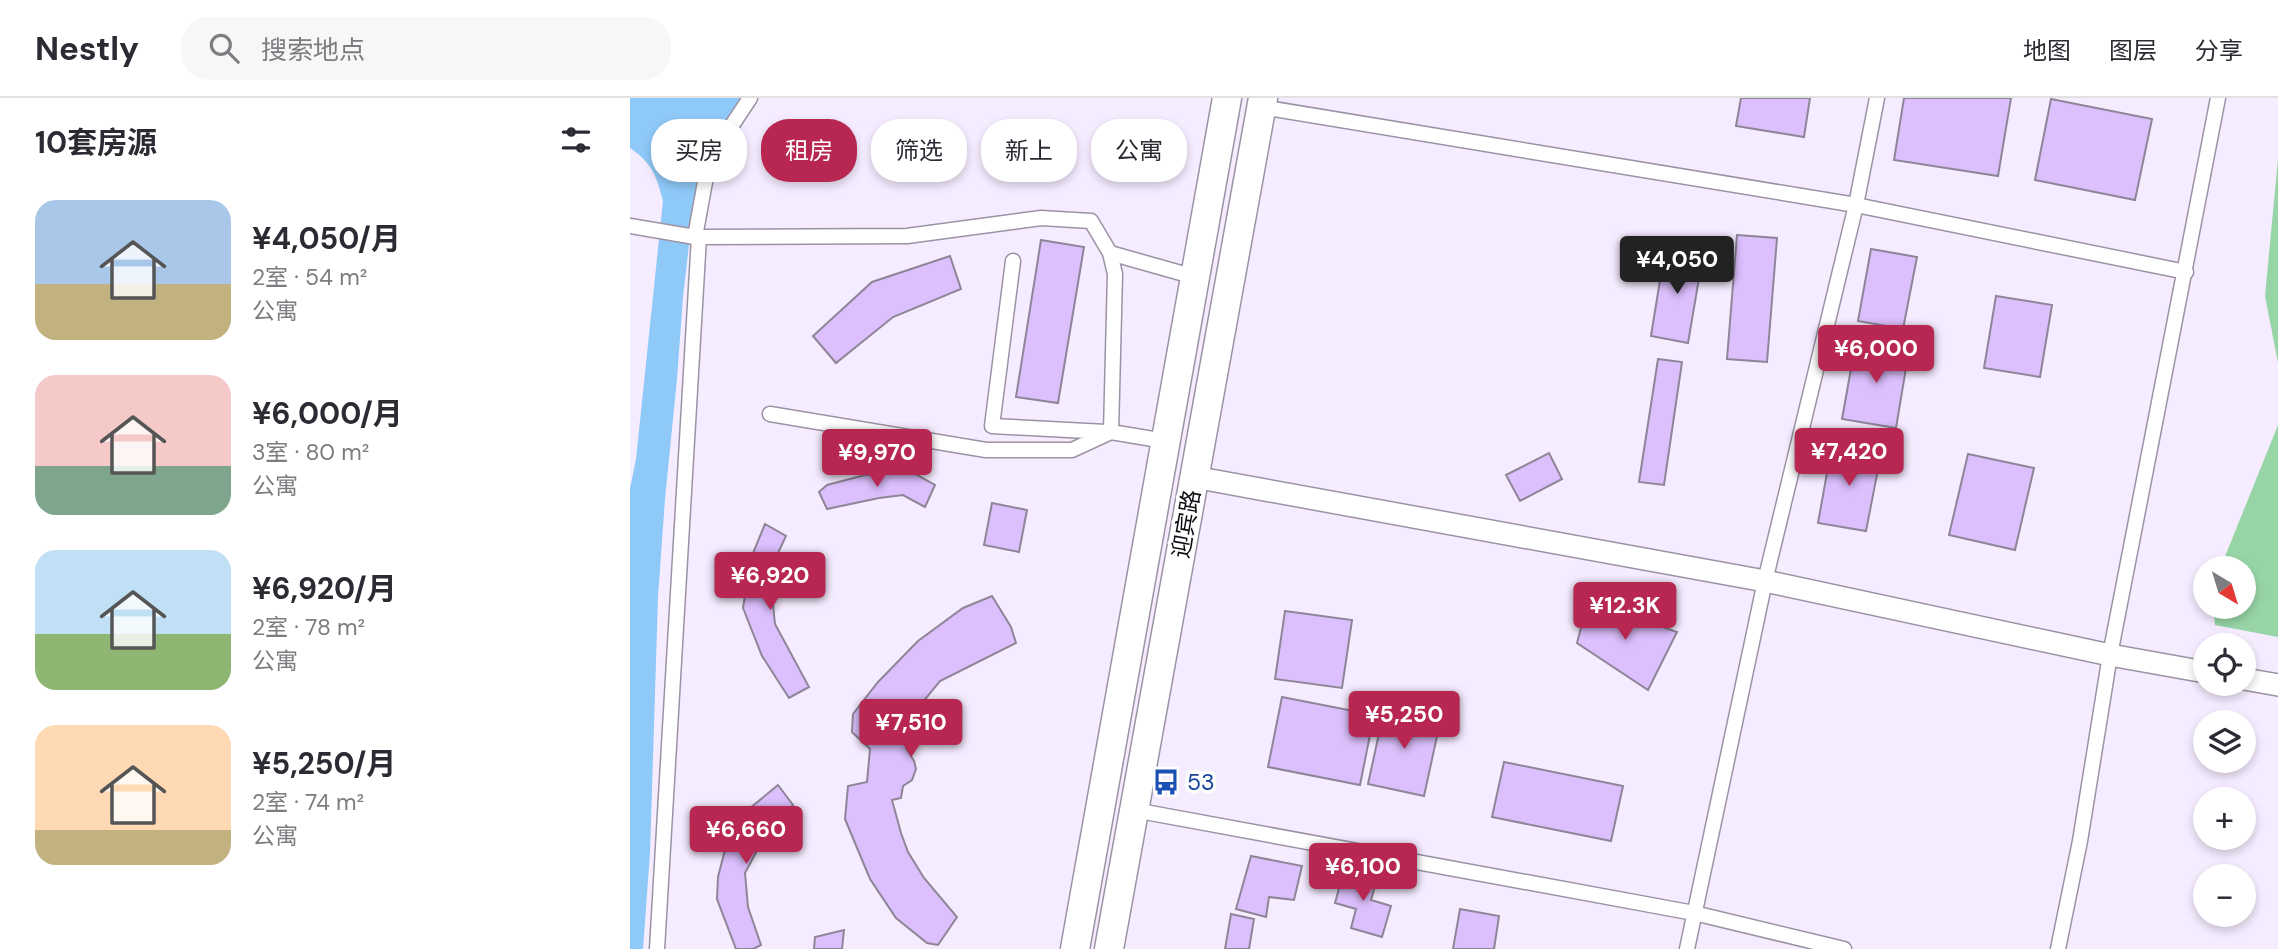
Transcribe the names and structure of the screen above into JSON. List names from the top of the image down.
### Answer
{
  "streets": {
    "highway": ["迎宾路"]
  },
  "places": {
    "bus stop": ["53"]
  },
  "north": "bottom right",
  "page": {
    "header": "Nestly",
    "search": "搜索地点",
    "nav": ["地图", "图层", "分享"],
    "heading": "10套房源",
    "chip": [
      "买房",
      "租房",
      "筛选",
      "新上",
      "公寓"
    ],
    "list": [
      {
        "name": "¥4,050/月",
        "note": "2室 · 54 m² · 公寓"
      },
      {
        "name": "¥6,000/月",
        "note": "3室 · 80 m² · 公寓"
      },
      {
        "name": "¥6,920/月",
        "note": "2室 · 78 m² · 公寓"
      },
      {
        "name": "¥5,250/月",
        "note": "2室 · 74 m² · 公寓"
      }
    ],
    "price": [
      "¥4,050",
      "¥6,000",
      "¥7,420",
      "¥9,970",
      "¥6,920",
      "¥12.3K",
      "¥5,250",
      "¥7,510",
      "¥6,660",
      "¥6,100"
    ],
    "map_buttons": ["+", "−"]
  }
}
